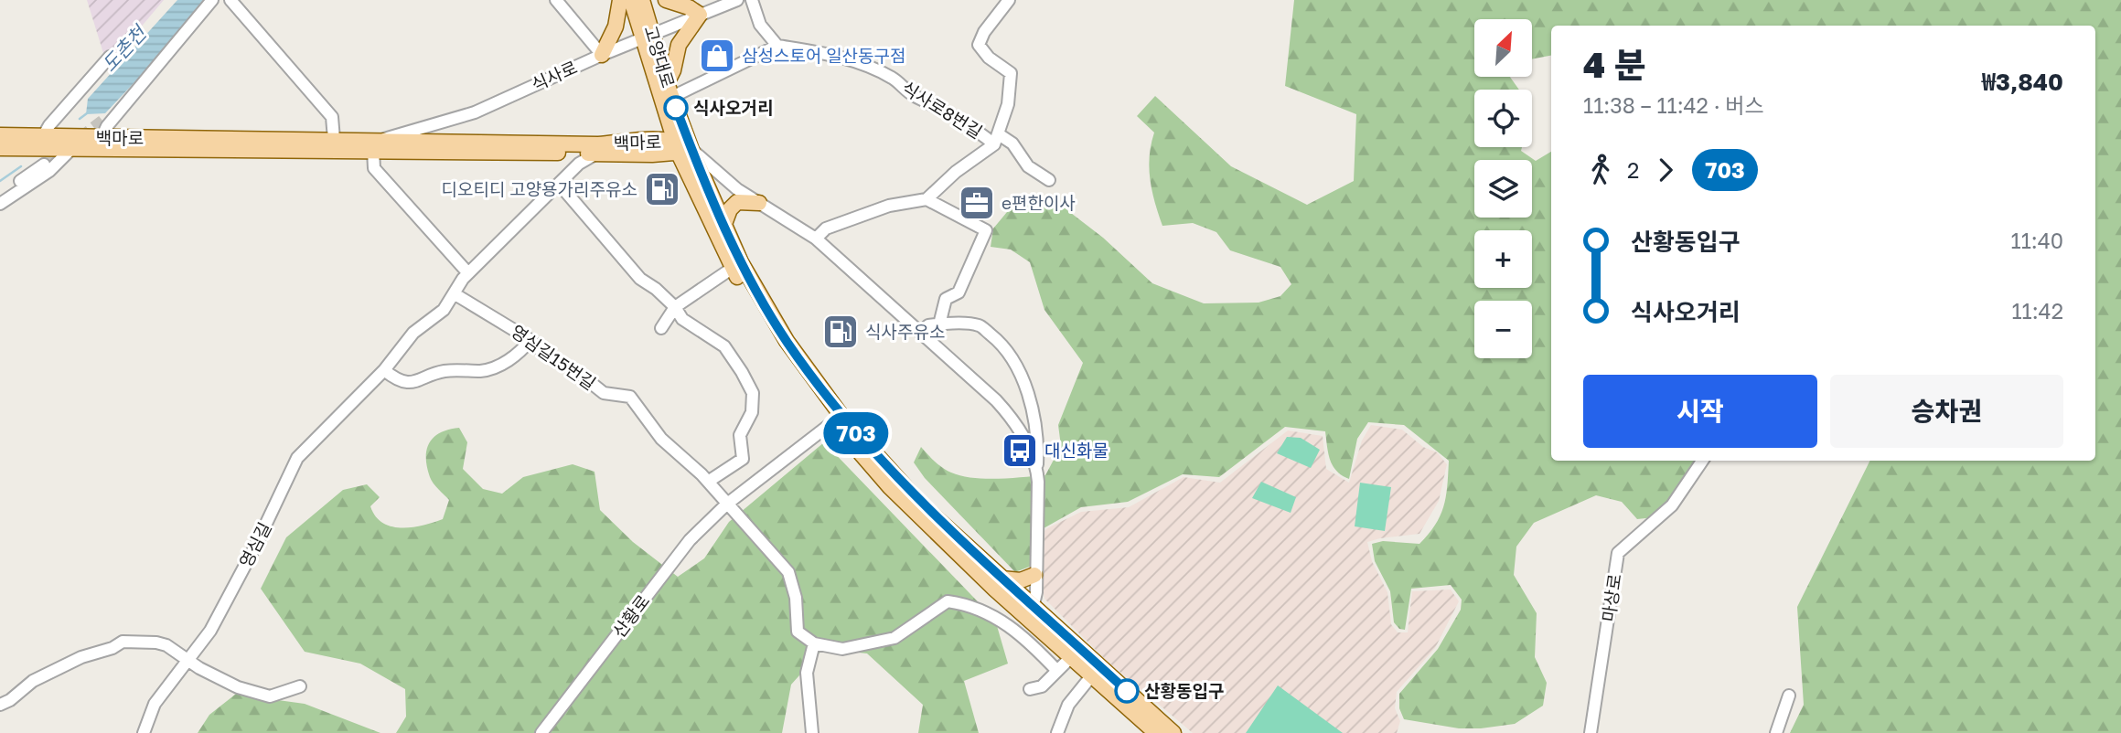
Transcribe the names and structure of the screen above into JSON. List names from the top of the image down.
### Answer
{
  "streets": {
    "main road": ["고양대로", "백마로"],
    "street": [
      "식사로",
      "식사로8번길",
      "영심길15번길",
      "영심길",
      "마상로",
      "산황로"
    ]
  },
  "crossings": [
    ["고양대로", "식사로"],
    ["고양대로", "백마로"],
    ["고양대로", "산황로"],
    ["식사로", "백마로"],
    ["백마로", "영심길"],
    ["영심길15번길", "영심길"],
    ["영심길15번길", "산황로"]
  ],
  "water": ["도촌천"],
  "places": {
    "shop": ["삼성스토어 일산동구점"],
    "other": ["식사오거리", "산황동입구"],
    "fuel station": ["디오티디 고양용가리주유소", "식사주유소"],
    "office": ["e편한이사"],
    "bus stop": ["대신화물"]
  },
  "lines": ["bus line 703"],
  "north": "top right",
  "page": {
    "on_map": "703",
    "map_buttons": ["+", "−"],
    "heading": ["4 분", "11:38 – 11:42 · 버스", "₩3,840"],
    "legs": ["2", "703"],
    "list": [
      {
        "name": "산황동입구",
        "value": "11:40"
      },
      {
        "name": "식사오거리",
        "value": "11:42"
      }
    ],
    "buttons": ["시작", "승차권"]
  }
}
